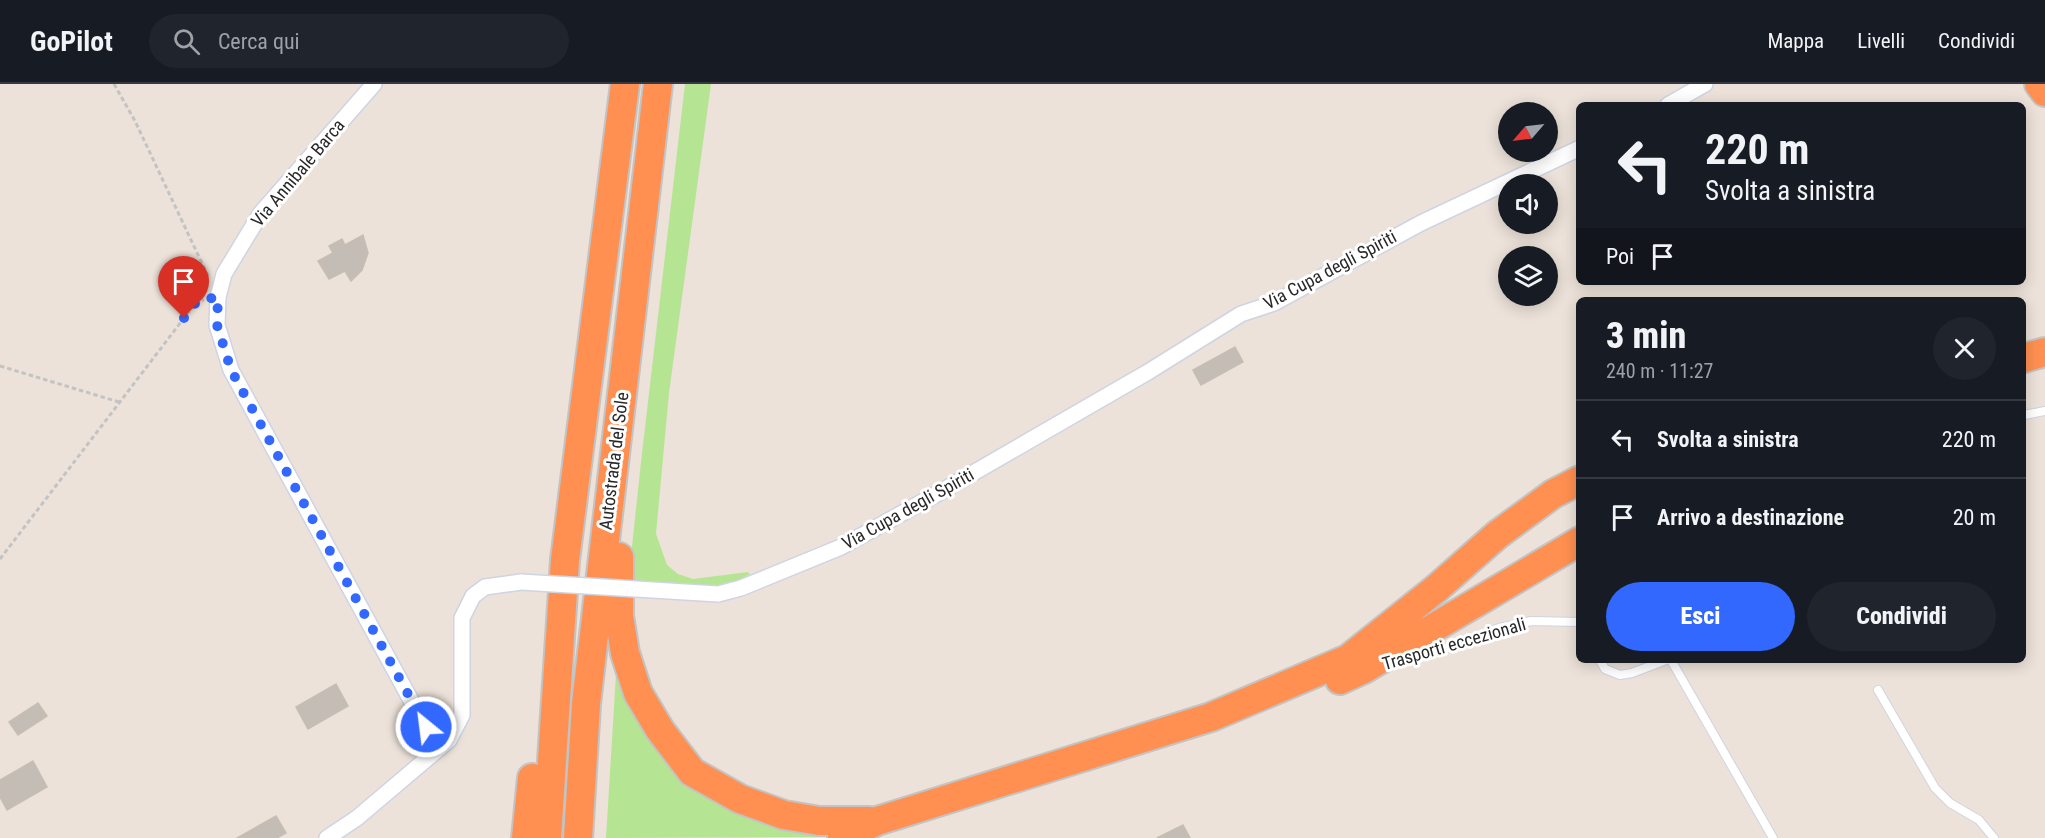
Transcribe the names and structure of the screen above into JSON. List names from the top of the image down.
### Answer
{
  "streets": {
    "highway": ["Autostrada del Sole"],
    "street": ["Via Annibale Barca", "Via Cupa degli Spiriti"],
    "lane": ["Trasporti eccezionali"]
  },
  "crossings": [
    ["Via Annibale Barca", "Via Cupa degli Spiriti"]
  ],
  "north": "bottom left",
  "page": {
    "header": "GoPilot",
    "search": "Cerca qui",
    "nav": ["Mappa", "Livelli", "Condividi"],
    "turn": ["220 m", "Svolta a sinistra"],
    "then": "Poi",
    "heading": ["3 min", "240 m · 11:27"],
    "list": [
      {
        "name": "Svolta a sinistra",
        "value": "220 m"
      },
      {
        "name": "Arrivo a destinazione",
        "value": "20 m"
      }
    ],
    "buttons": ["Esci", "Condividi"]
  }
}
